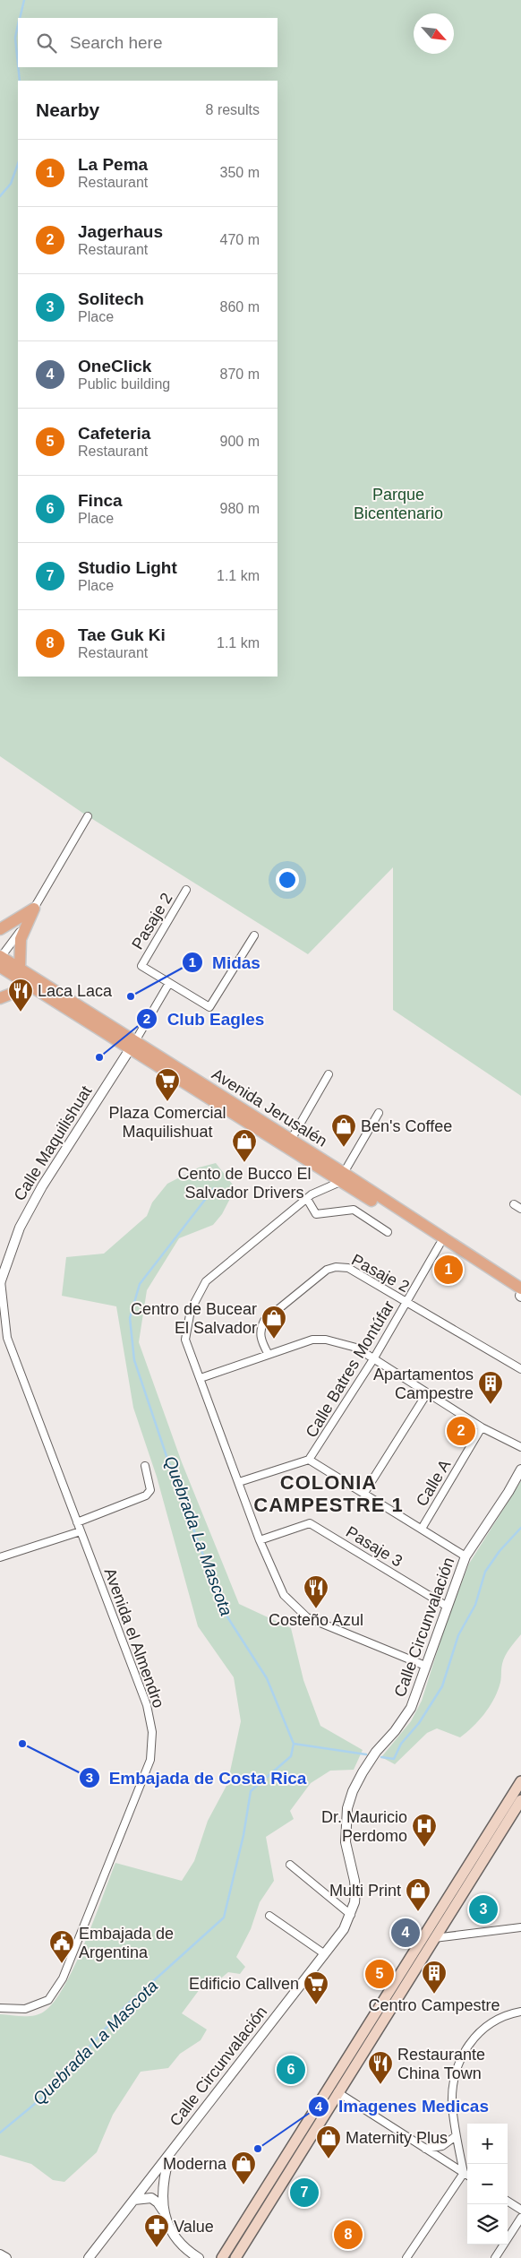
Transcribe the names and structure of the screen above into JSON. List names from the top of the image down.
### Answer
{
  "streets": {
    "main road": ["Avenida Jerusalén"],
    "street": [
      "Pasaje 2",
      "Calle Maquilishuat",
      "Calle Batres Montúfar",
      "Calle A",
      "Pasaje 3",
      "Calle Circunvalación",
      "Avenida el Almendro"
    ]
  },
  "crossings": [
    ["Pasaje 2", "Calle Maquilishuat"],
    ["Pasaje 2", "Calle Batres Montúfar"],
    ["Avenida Jerusalén", "Calle Maquilishuat"],
    ["Avenida Jerusalén", "Calle Batres Montúfar"],
    ["Calle Maquilishuat", "Avenida el Almendro"],
    ["Pasaje 3", "Calle Circunvalación"]
  ],
  "districts": ["COLONIA CAMPESTRE 1"],
  "water": ["Quebrada La Mascota"],
  "parks": ["Parque Bicentenario"],
  "places": {
    "other": [
      "Midas",
      "Club Eagles",
      "Embajada de Costa Rica",
      "Imagenes Medicas"
    ],
    "restaurant": ["Laca Laca", "Costeño Azul", "Restaurante China Town"],
    "supermarket": ["Plaza Comercial Maquilishuat", "Edificio Callven"],
    "shop": [
      "Ben's Coffee",
      "Cento de Bucco El Salvador Drivers",
      "Centro de Bucear El Salvador",
      "Multi Print",
      "Maternity Plus",
      "Moderna"
    ],
    "building": ["Apartamentos Campestre", "Centro Campestre"],
    "hospital": ["Dr. Mauricio Perdomo"],
    "public building": ["Embajada de Argentina"],
    "pharmacy": ["Value"]
  },
  "north": "bottom right",
  "page": {
    "search": "Search here",
    "heading": ["Nearby", "8 results"],
    "list": [
      {
        "mark": "1",
        "name": "La Pema",
        "note": "Restaurant",
        "value": "350 m"
      },
      {
        "mark": "2",
        "name": "Jagerhaus",
        "note": "Restaurant",
        "value": "470 m"
      },
      {
        "mark": "3",
        "name": "Solitech",
        "note": "Place",
        "value": "860 m"
      },
      {
        "mark": "4",
        "name": "OneClick",
        "note": "Public building",
        "value": "870 m"
      },
      {
        "mark": "5",
        "name": "Cafeteria",
        "note": "Restaurant",
        "value": "900 m"
      },
      {
        "mark": "6",
        "name": "Finca",
        "note": "Place",
        "value": "980 m"
      },
      {
        "mark": "7",
        "name": "Studio Light",
        "note": "Place",
        "value": "1.1 km"
      },
      {
        "mark": "8",
        "name": "Tae Guk Ki",
        "note": "Restaurant",
        "value": "1.1 km"
      }
    ],
    "pins": [
      "1",
      "2",
      "3",
      "4",
      "5",
      "6",
      "7",
      "8"
    ],
    "map_buttons": ["+", "−"]
  }
}
